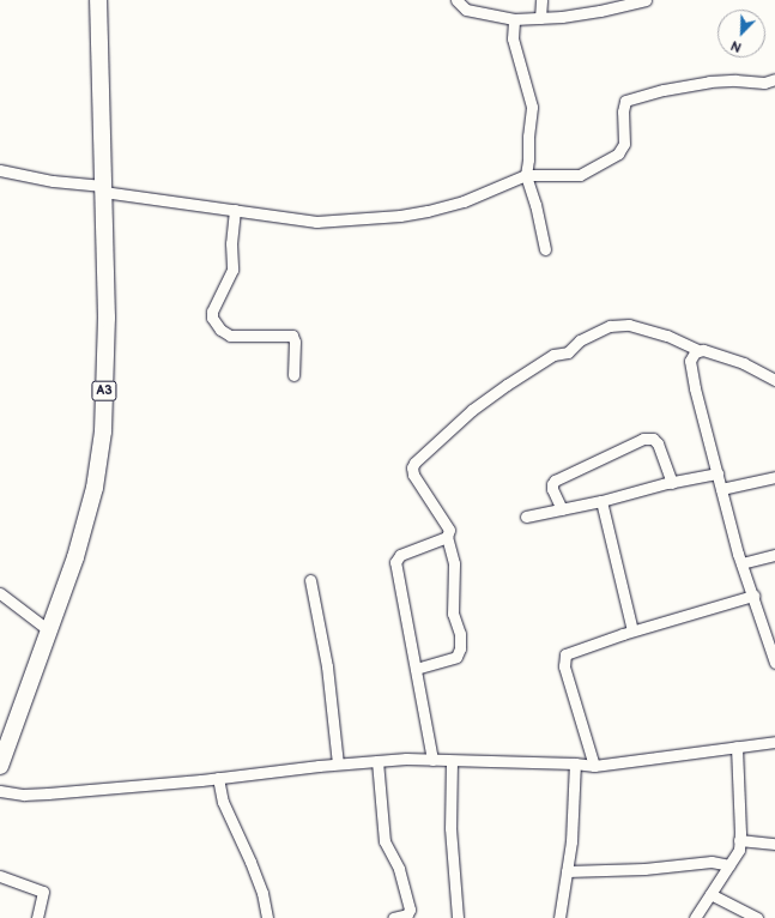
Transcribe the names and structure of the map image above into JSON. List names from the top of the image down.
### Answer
{
  "streets": {
    "highway": ["A3"]
  },
  "north": "bottom left"
}
